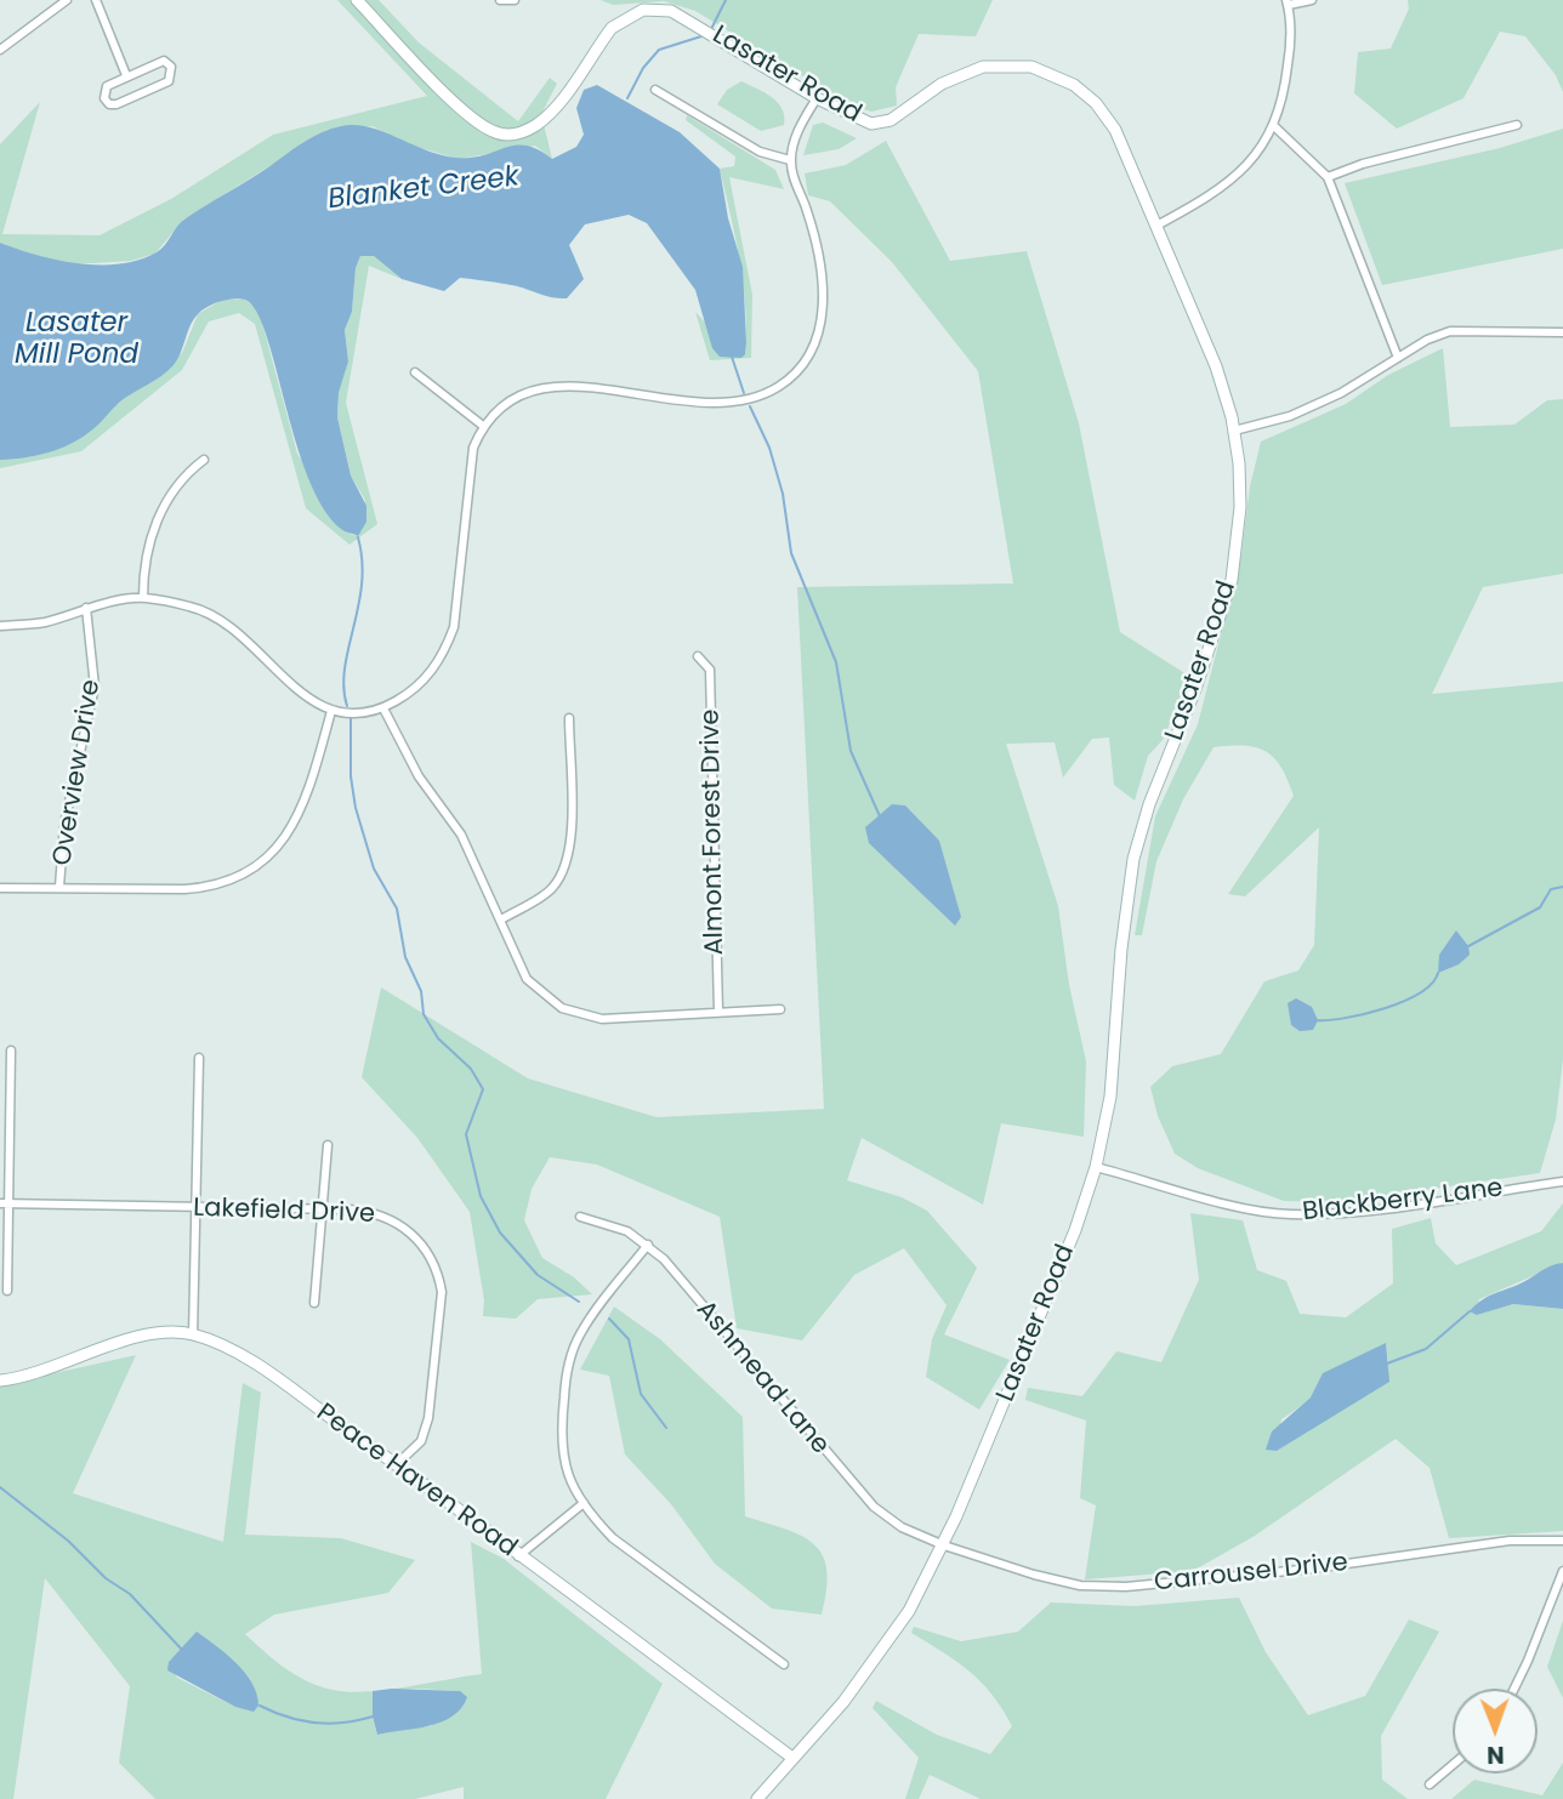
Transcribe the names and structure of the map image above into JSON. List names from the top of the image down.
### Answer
{
  "streets": {
    "street": [
      "Lasater Road",
      "Overview Drive",
      "Almont Forest Drive",
      "Blackberry Lane",
      "Lakefield Drive",
      "Ashmead Lane",
      "Peace Haven Road",
      "Carrousel Drive"
    ]
  },
  "crossings": [
    ["Lasater Road", "Blackberry Lane"],
    ["Lasater Road", "Ashmead Lane"],
    ["Lasater Road", "Peace Haven Road"],
    ["Lasater Road", "Carrousel Drive"],
    ["Lakefield Drive", "Peace Haven Road"],
    ["Ashmead Lane", "Carrousel Drive"]
  ],
  "water": ["Blanket Creek", "Lasater Mill Pond"],
  "north": "bottom"
}
